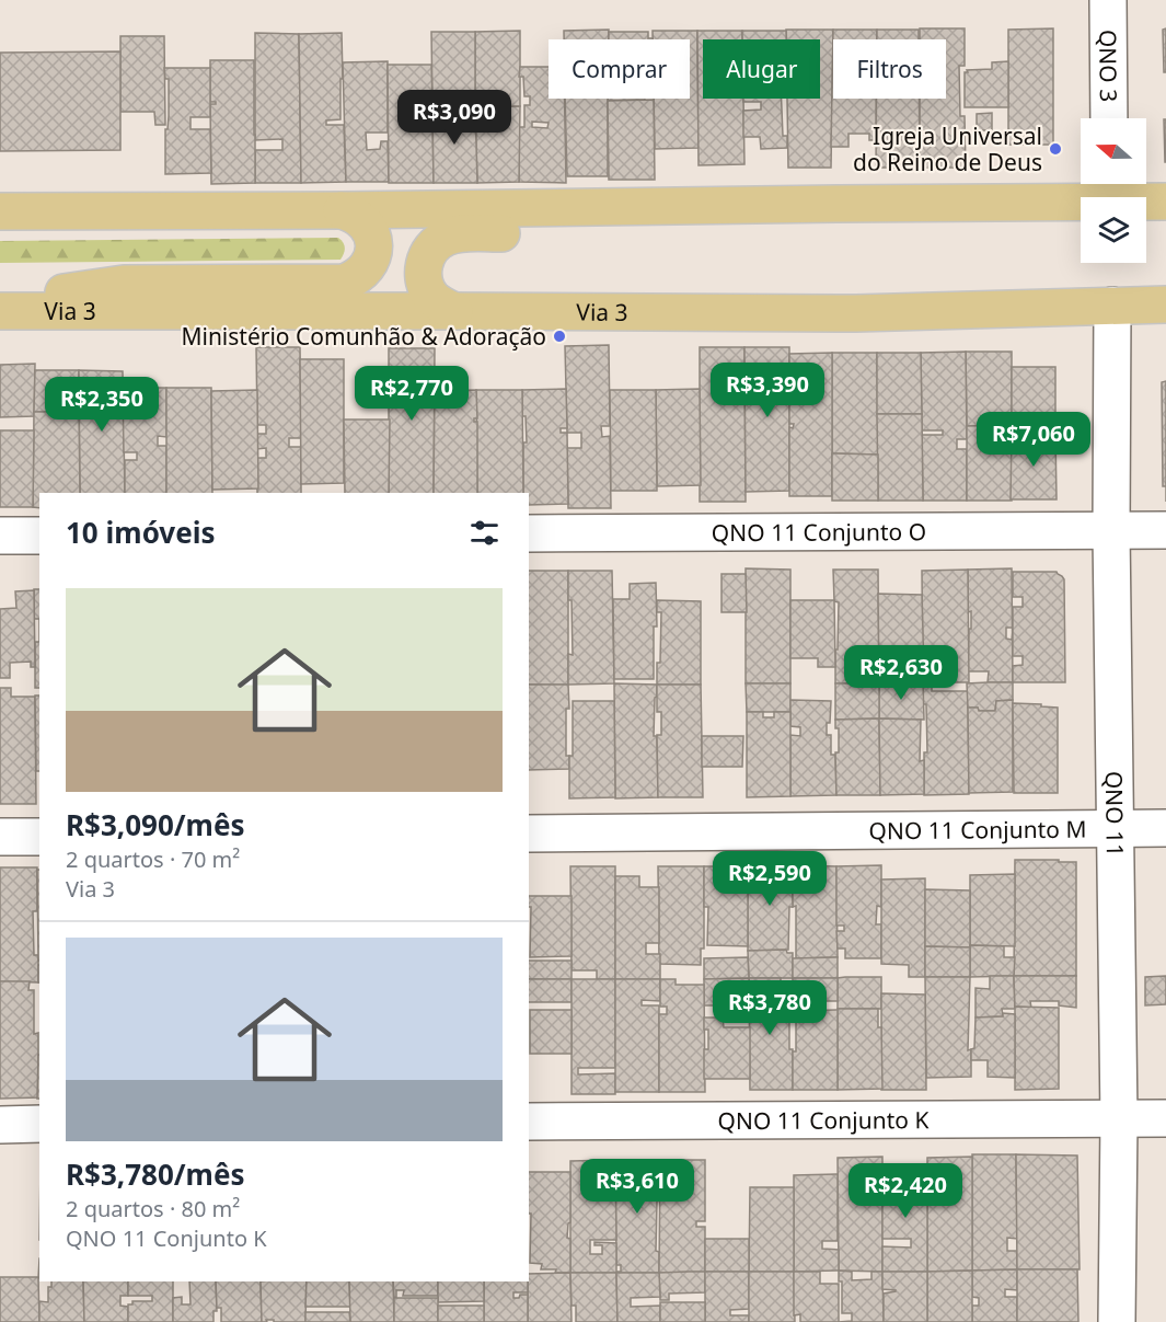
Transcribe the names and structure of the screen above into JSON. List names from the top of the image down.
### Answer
{
  "streets": {
    "main road": ["Via 3"],
    "street": [
      "QNO 3",
      "QNO 11 Conjunto O",
      "QNO 11",
      "QNO 11 Conjunto M",
      "QNO 11 Conjunto K"
    ]
  },
  "crossings": [
    ["Via 3", "QNO 11"],
    ["QNO 11 Conjunto O", "QNO 11"],
    ["QNO 11", "QNO 11 Conjunto M"],
    ["QNO 11", "QNO 11 Conjunto K"]
  ],
  "places": ["Igreja Universal do Reino de Deus", "Ministério Comunhão & Adoração"],
  "north": "left",
  "page": {
    "chip": ["Comprar", "Alugar", "Filtros"],
    "price": [
      "R$3,090",
      "R$3,390",
      "R$2,770",
      "R$2,350",
      "R$7,060",
      "R$2,630",
      "R$2,590",
      "R$3,780",
      "R$3,610",
      "R$2,420"
    ],
    "heading": "10 imóveis",
    "list": [
      {
        "name": "R$3,090/mês",
        "note": "2 quartos · 70 m² · Via 3"
      },
      {
        "name": "R$3,780/mês",
        "note": "2 quartos · 80 m² · QNO 11 Conjunto K"
      }
    ]
  }
}
